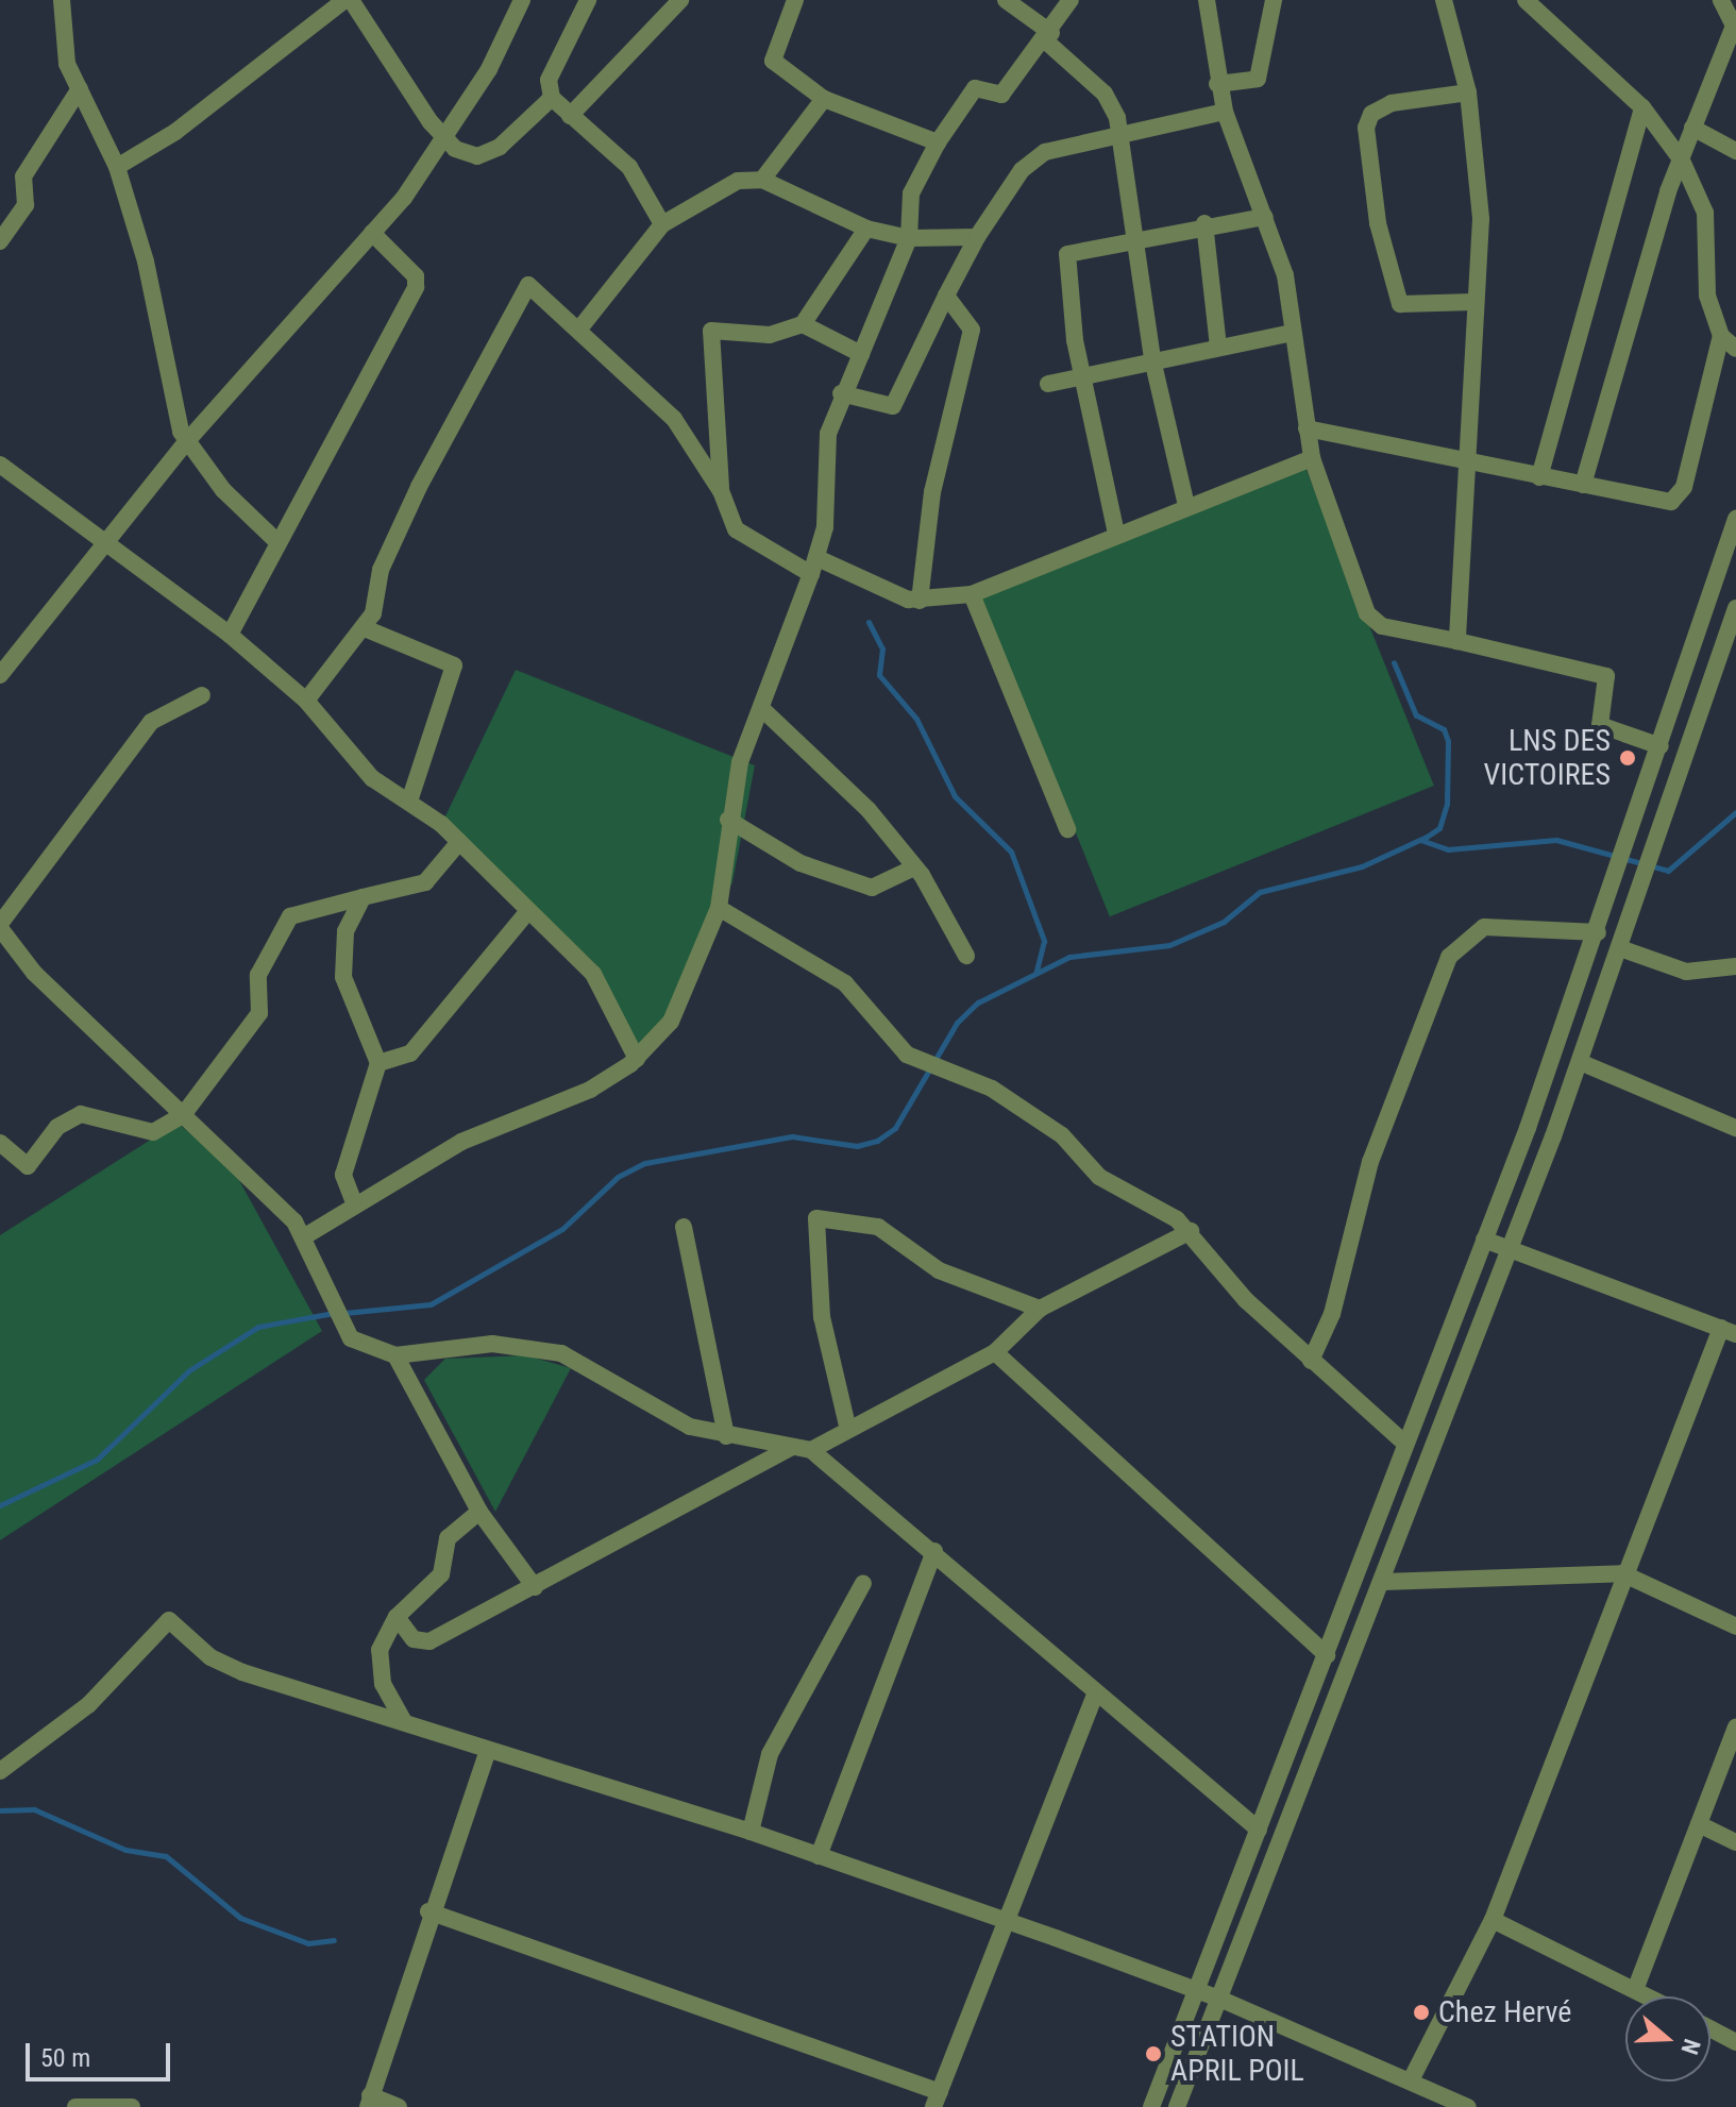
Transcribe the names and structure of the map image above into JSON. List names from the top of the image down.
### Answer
{
  "places": ["LNS DES VICTOIRES", "Chez Hervé", "STATION APRIL POIL"],
  "scale_bar": "50 m",
  "north": "right"
}
